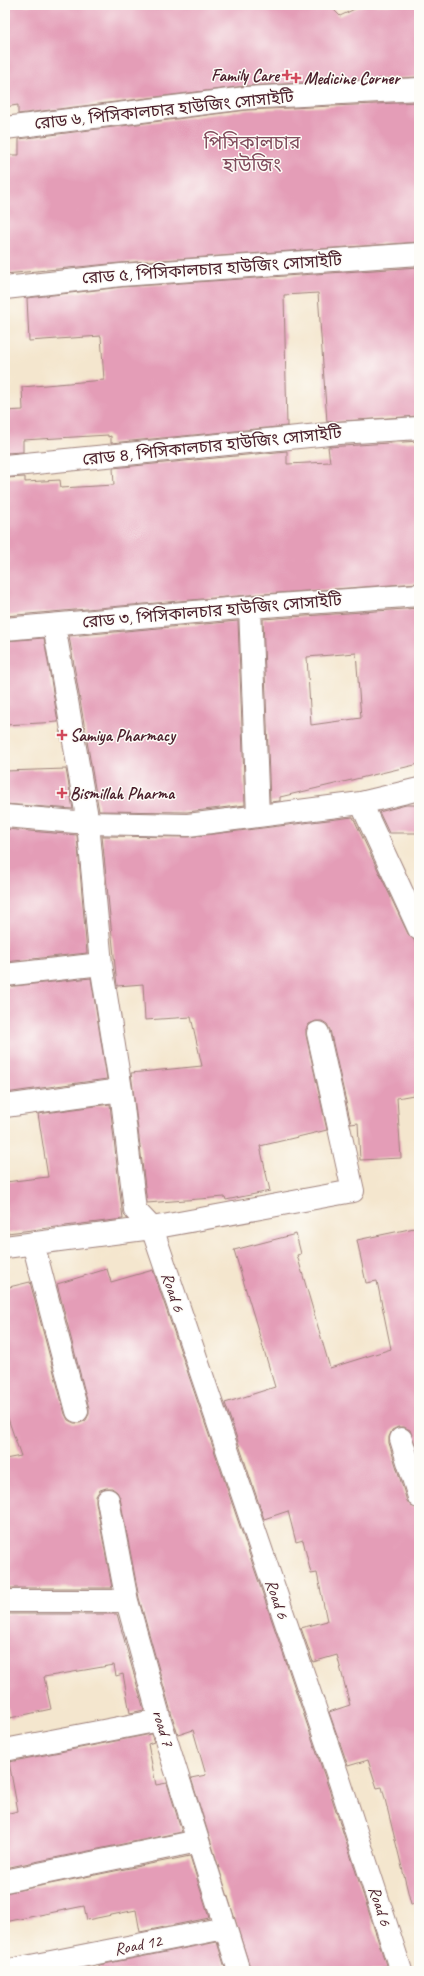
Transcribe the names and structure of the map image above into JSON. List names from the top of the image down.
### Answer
{
  "streets": {
    "street": [
      "রোড ৬, পিসিকালচার হাউজিং সোসাইটি",
      "রোড ৫, পিসিকালচার হাউজিং সোসাইটি",
      "রোড ৪, পিসিকালচার হাউজিং সোসাইটি",
      "রোড ৩, পিসিকালচার হাউজিং সোসাইটি",
      "Road 6",
      "road 7",
      "Road 12"
    ]
  },
  "crossings": [
    ["road 7", "Road 12"]
  ],
  "districts": ["পিসিকালচার হাউজিং"],
  "places": {
    "health": [
      "Family Care",
      "Medicine Corner",
      "Samiya Pharmacy",
      "Bismillah Pharma"
    ]
  }
}
